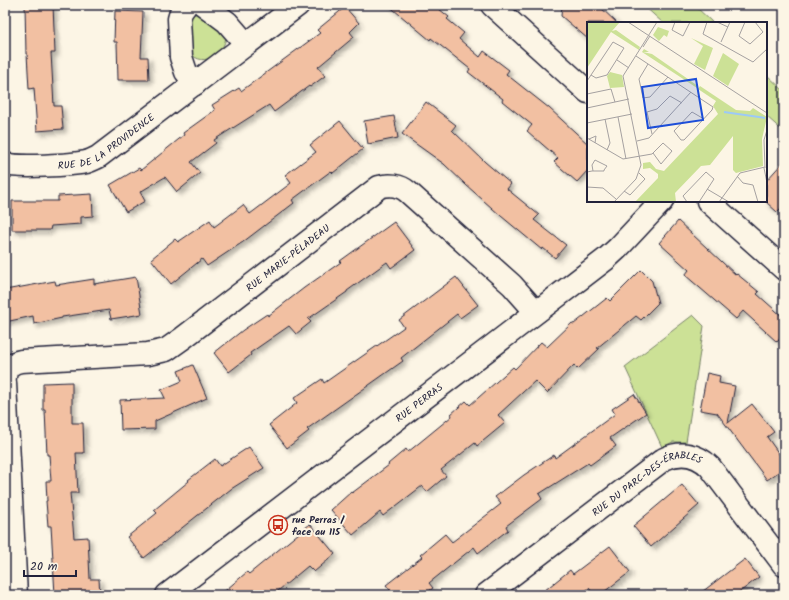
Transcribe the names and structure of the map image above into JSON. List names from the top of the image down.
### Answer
{
  "streets": {
    "street": [
      "RUE DE LA PROVIDENCE",
      "RUE MARIE-PÉLADEAU",
      "RUE PERRAS",
      "RUE DU PARC-DES-ÉRABLES"
    ]
  },
  "crossings": [
    ["RUE MARIE-PÉLADEAU", "RUE PERRAS"]
  ],
  "places": {
    "bus stop": ["rue Perras / face au 115"]
  },
  "scale_bar": "20 m"
}
